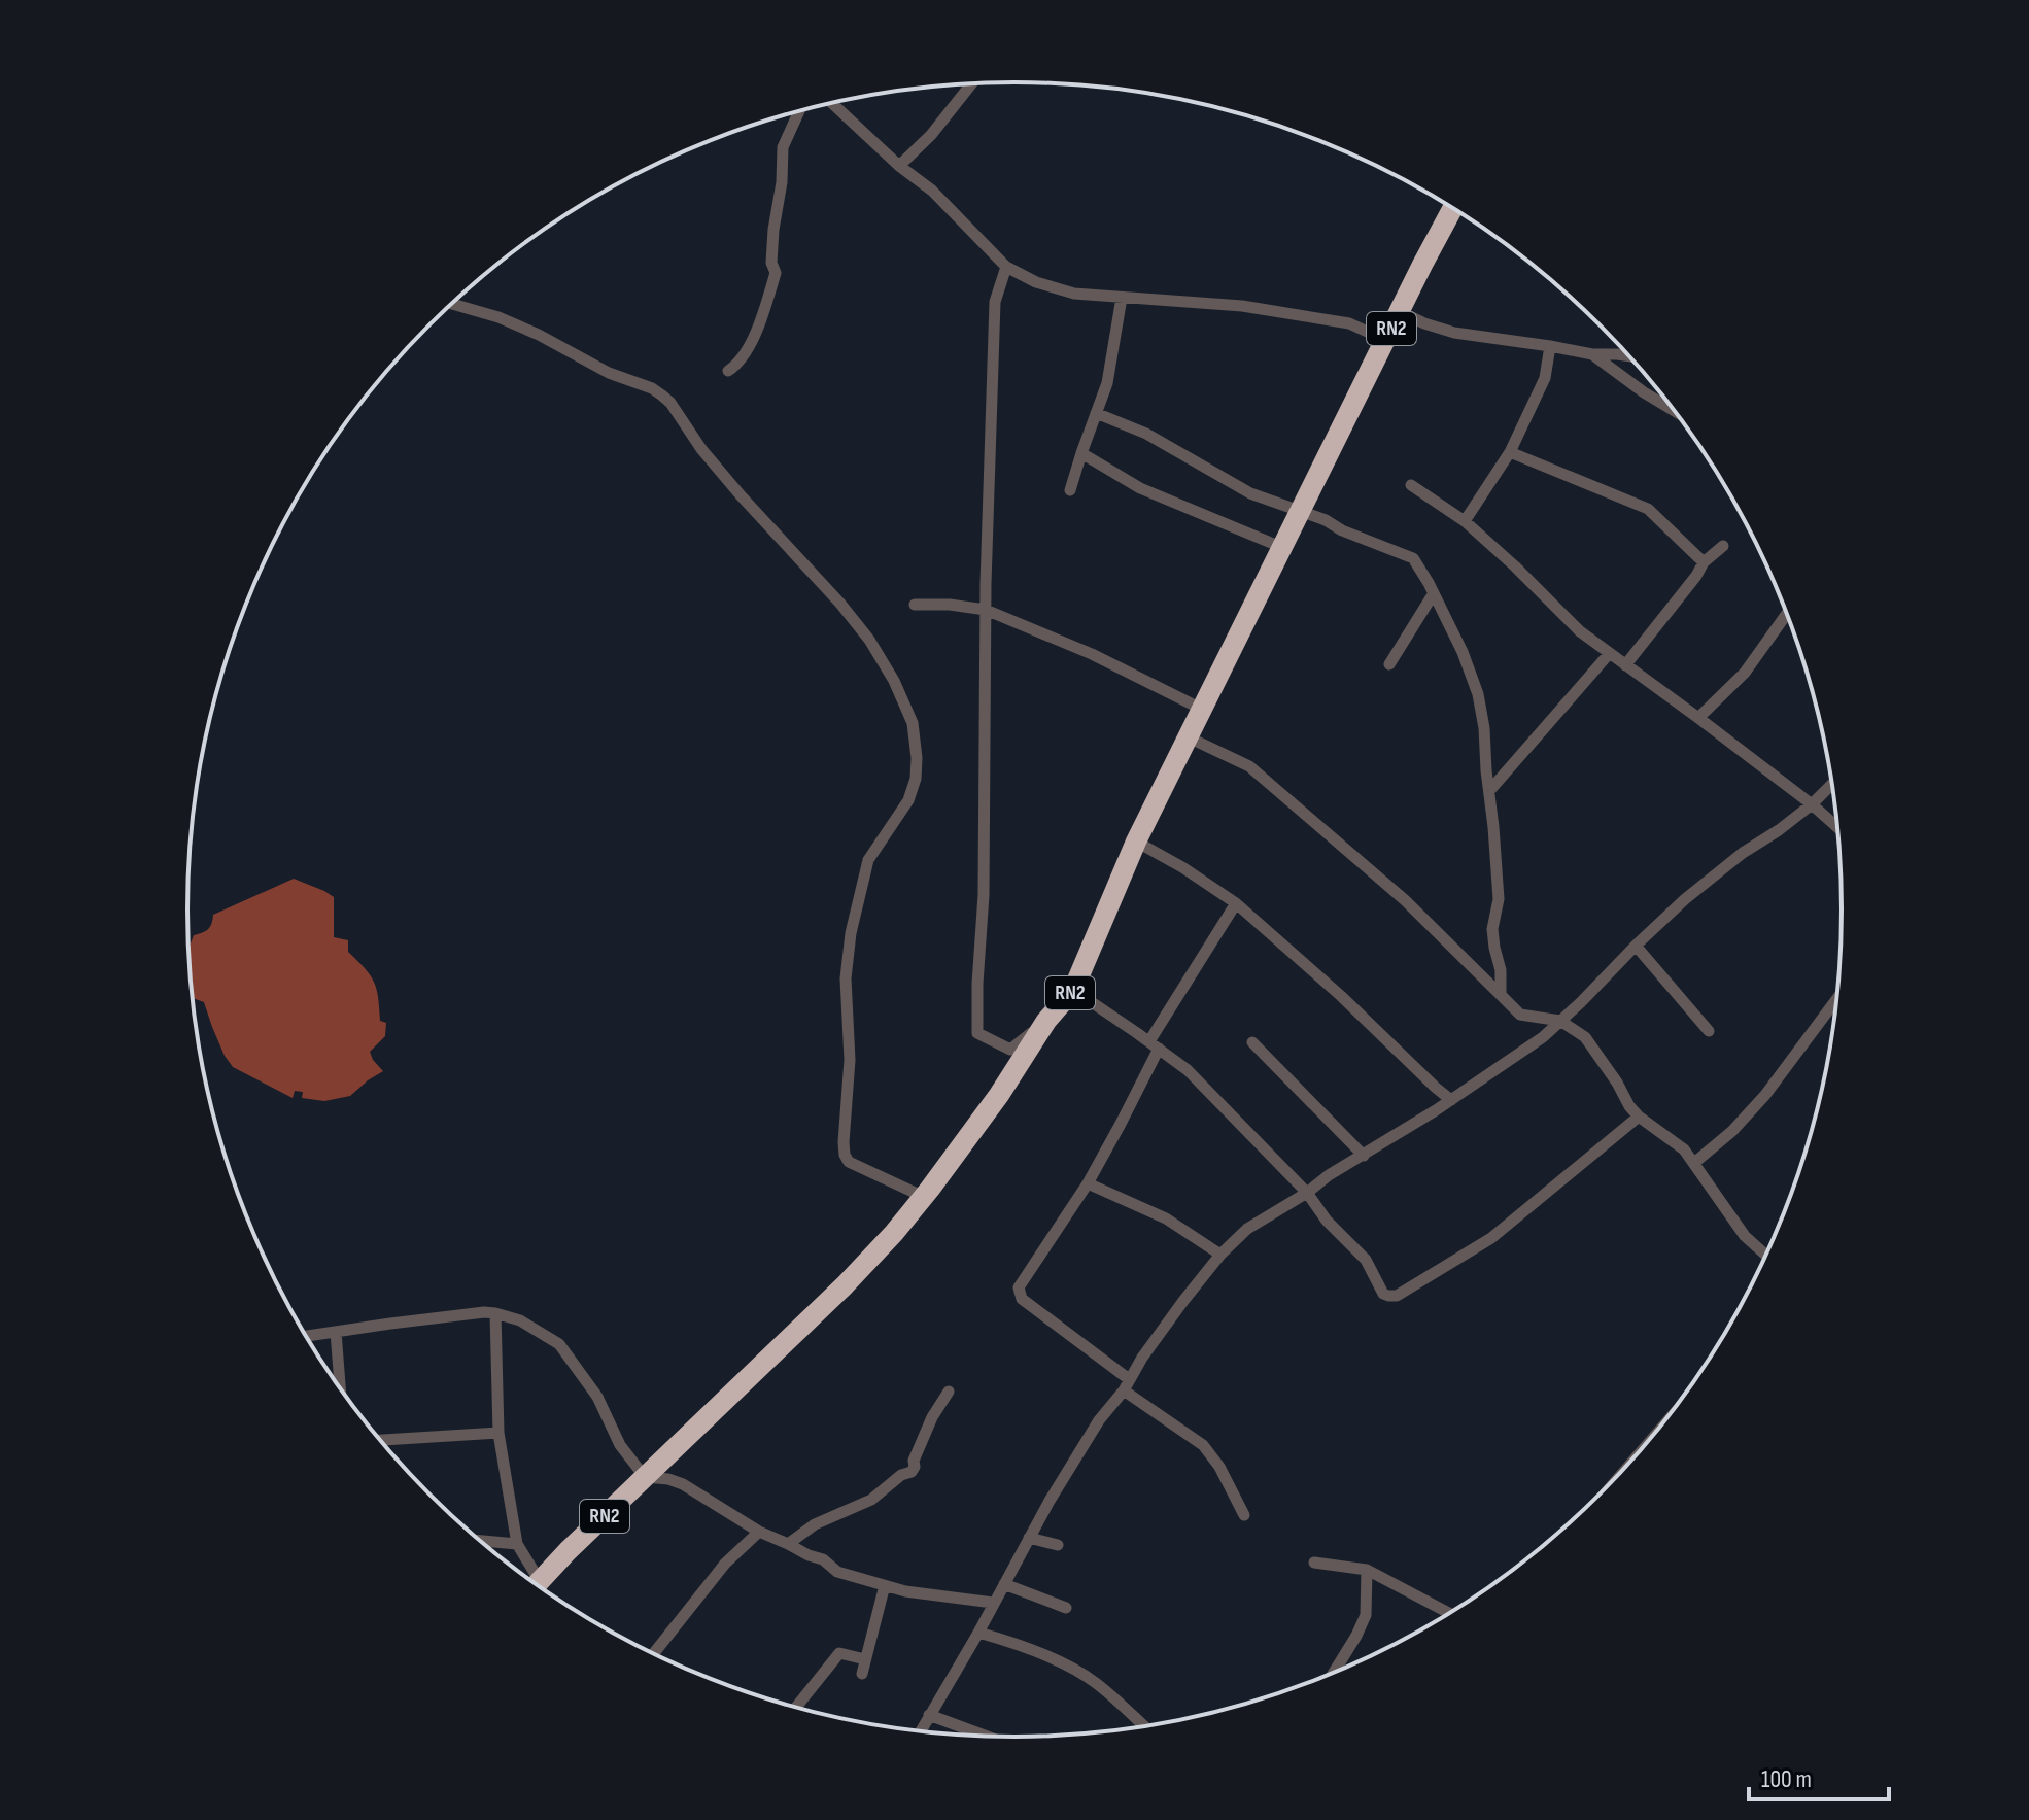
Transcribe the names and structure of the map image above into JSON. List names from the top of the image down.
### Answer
{
  "streets": {
    "highway": ["RN2"]
  },
  "scale_bar": "100 m"
}
